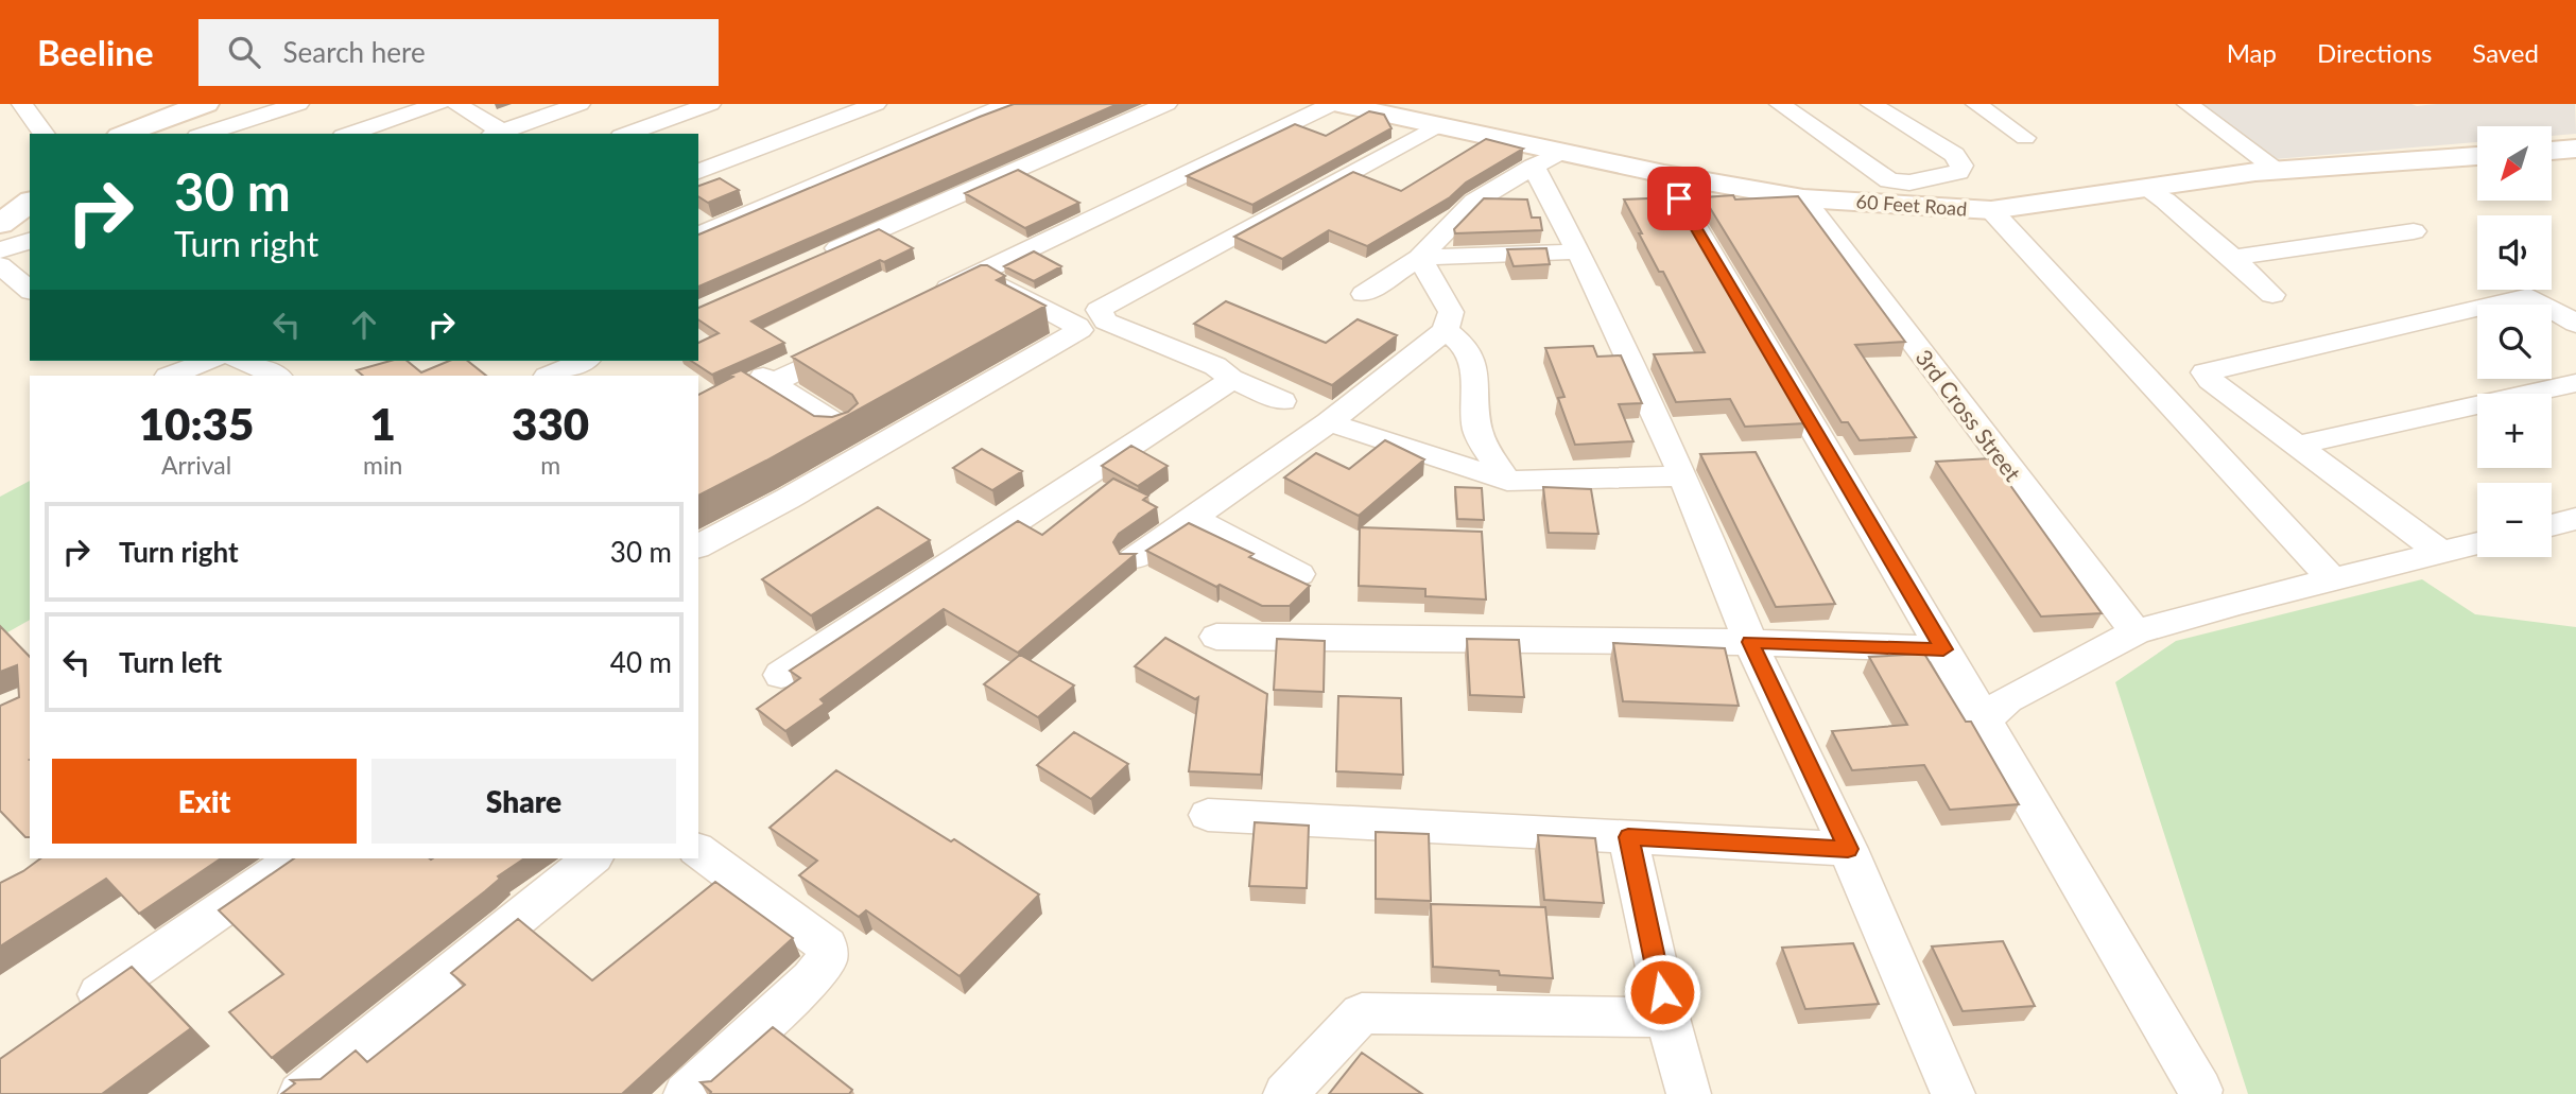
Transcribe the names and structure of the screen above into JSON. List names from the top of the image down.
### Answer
{
  "streets": {
    "street": ["60 Feet Road", "3rd Cross Street"]
  },
  "crossings": [
    ["60 Feet Road", "3rd Cross Street"]
  ],
  "north": "bottom left",
  "page": {
    "header": "Beeline",
    "search": "Search here",
    "nav": ["Map", "Directions", "Saved"],
    "map_buttons": ["+", "−"],
    "turn": ["30 m", "Turn right"],
    "eta": [
      "10:35",
      "Arrival",
      "1",
      "min",
      "330",
      "m"
    ],
    "list": [
      {
        "name": "Turn right",
        "value": "30 m"
      },
      {
        "name": "Turn left",
        "value": "40 m"
      }
    ],
    "buttons": ["Exit", "Share"]
  }
}
